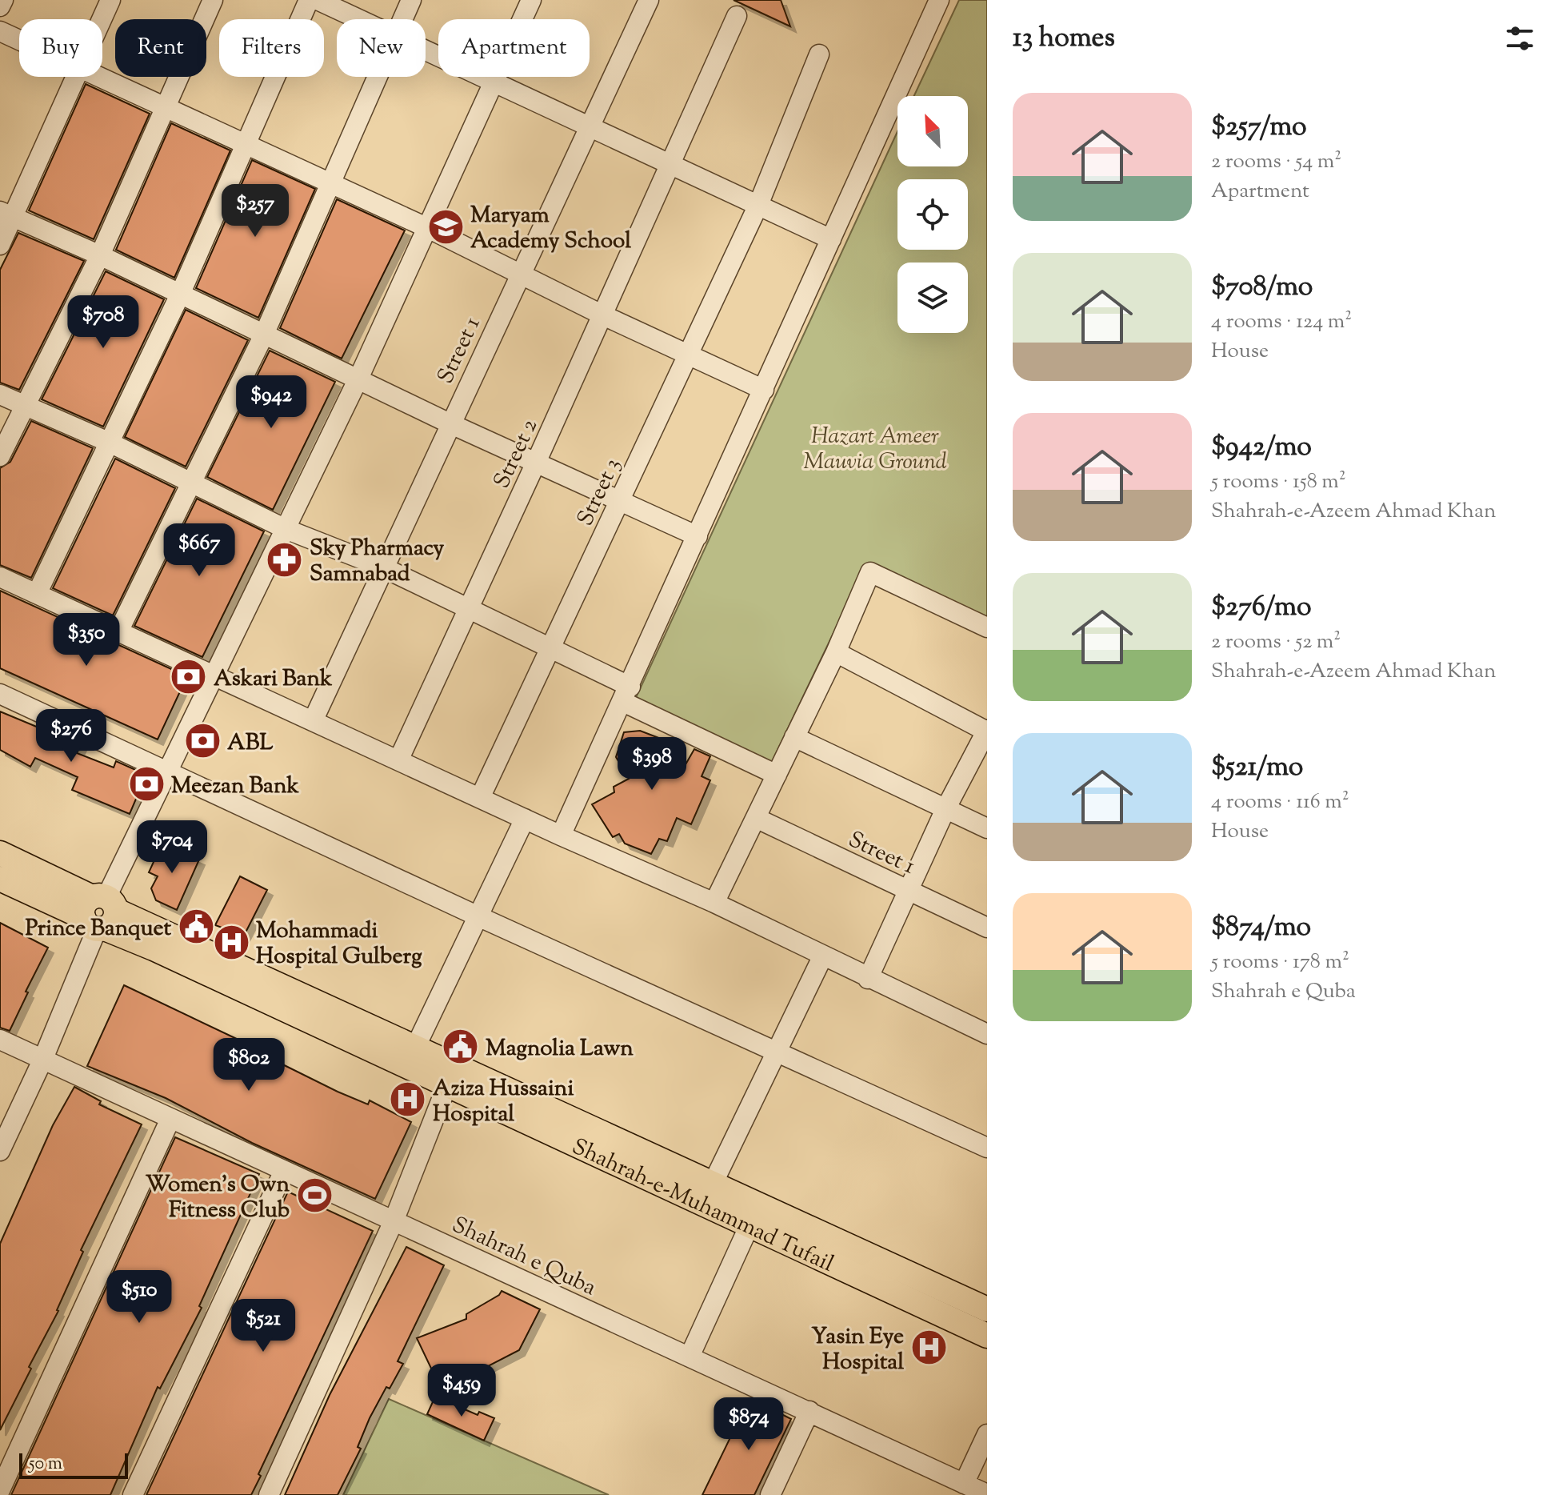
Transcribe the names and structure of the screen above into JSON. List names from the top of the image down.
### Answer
{
  "streets": {
    "main road": ["Shahrah-e-Muhammad Tufail"],
    "street": [
      "Street 1",
      "Street 2",
      "Street 3",
      "Shahrah e Quba"
    ]
  },
  "parks": ["Hazart Ameer Mauvia Ground"],
  "places": {
    "school or university": ["Maryam Academy School"],
    "pharmacy": ["Sky Pharmacy Samnabad"],
    "bank": ["Askari Bank", "ABL", "Meezan Bank"],
    "public building": ["Prince Banquet", "Magnolia Lawn"],
    "hospital": ["Mohammadi Hospital Gulberg", "Aziza Hussaini Hospital", "Yasin Eye Hospital"],
    "sports": ["Women's Own Fitness Club"]
  },
  "scale_bar": "50 m",
  "north": "top left",
  "page": {
    "heading": "13 homes",
    "chip": [
      "Buy",
      "Rent",
      "Filters",
      "New",
      "Apartment"
    ],
    "list": [
      {
        "name": "$257/mo",
        "note": "2 rooms · 54 m² · Apartment"
      },
      {
        "name": "$708/mo",
        "note": "4 rooms · 124 m² · House"
      },
      {
        "name": "$942/mo",
        "note": "5 rooms · 158 m² · Shahrah-e-Azeem Ahmad Khan"
      },
      {
        "name": "$276/mo",
        "note": "2 rooms · 52 m² · Shahrah-e-Azeem Ahmad Khan"
      },
      {
        "name": "$521/mo",
        "note": "4 rooms · 116 m² · House"
      },
      {
        "name": "$874/mo",
        "note": "5 rooms · 178 m² · Shahrah e Quba"
      }
    ],
    "price": [
      "$257",
      "$708",
      "$942",
      "$667",
      "$350",
      "$276",
      "$398",
      "$704",
      "$802",
      "$510",
      "$521",
      "$459",
      "$874"
    ],
    "scale": "50 m"
  }
}
